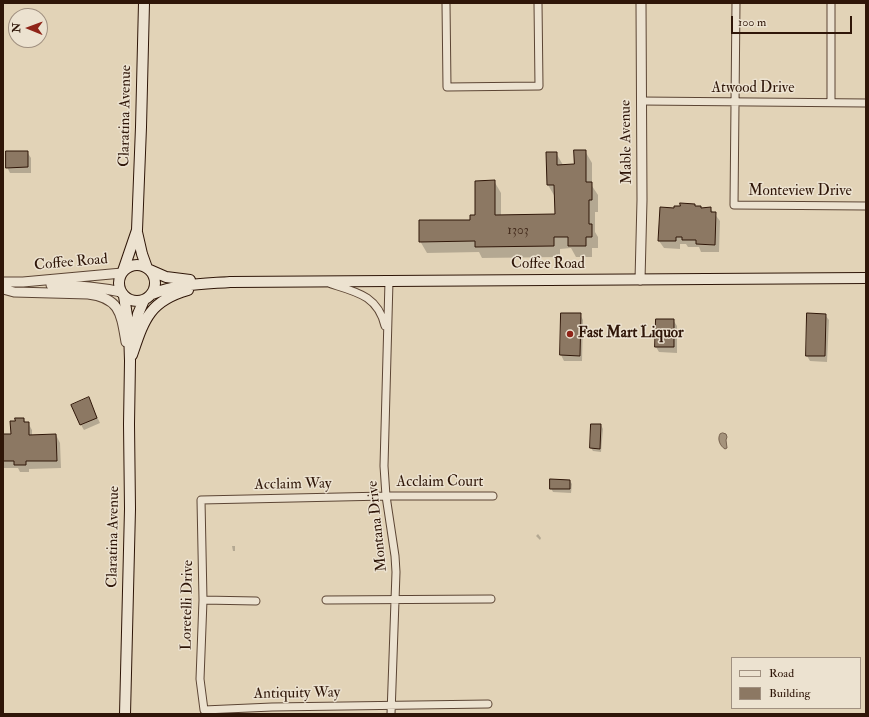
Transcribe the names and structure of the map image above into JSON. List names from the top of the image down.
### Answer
{
  "streets": {
    "main road": ["Claratina Avenue", "Coffee Road"],
    "street": [
      "Atwood Drive",
      "Mable Avenue",
      "Monteview Drive",
      "Acclaim Court",
      "Acclaim Way",
      "Montana Drive",
      "Loretelli Drive",
      "Antiquity Way"
    ]
  },
  "crossings": [
    ["Atwood Drive", "Mable Avenue"],
    ["Atwood Drive", "Monteview Drive"],
    ["Claratina Avenue", "Coffee Road"],
    ["Mable Avenue", "Coffee Road"],
    ["Coffee Road", "Montana Drive"],
    ["Acclaim Court", "Acclaim Way"],
    ["Acclaim Court", "Montana Drive"],
    ["Acclaim Way", "Montana Drive"],
    ["Acclaim Way", "Loretelli Drive"],
    ["Montana Drive", "Antiquity Way"],
    ["Loretelli Drive", "Antiquity Way"]
  ],
  "places": ["Fast Mart Liquor"],
  "house_numbers": ["1303"],
  "legend": ["Road", "Building"],
  "scale_bar": "100 m",
  "north": "left"
}
